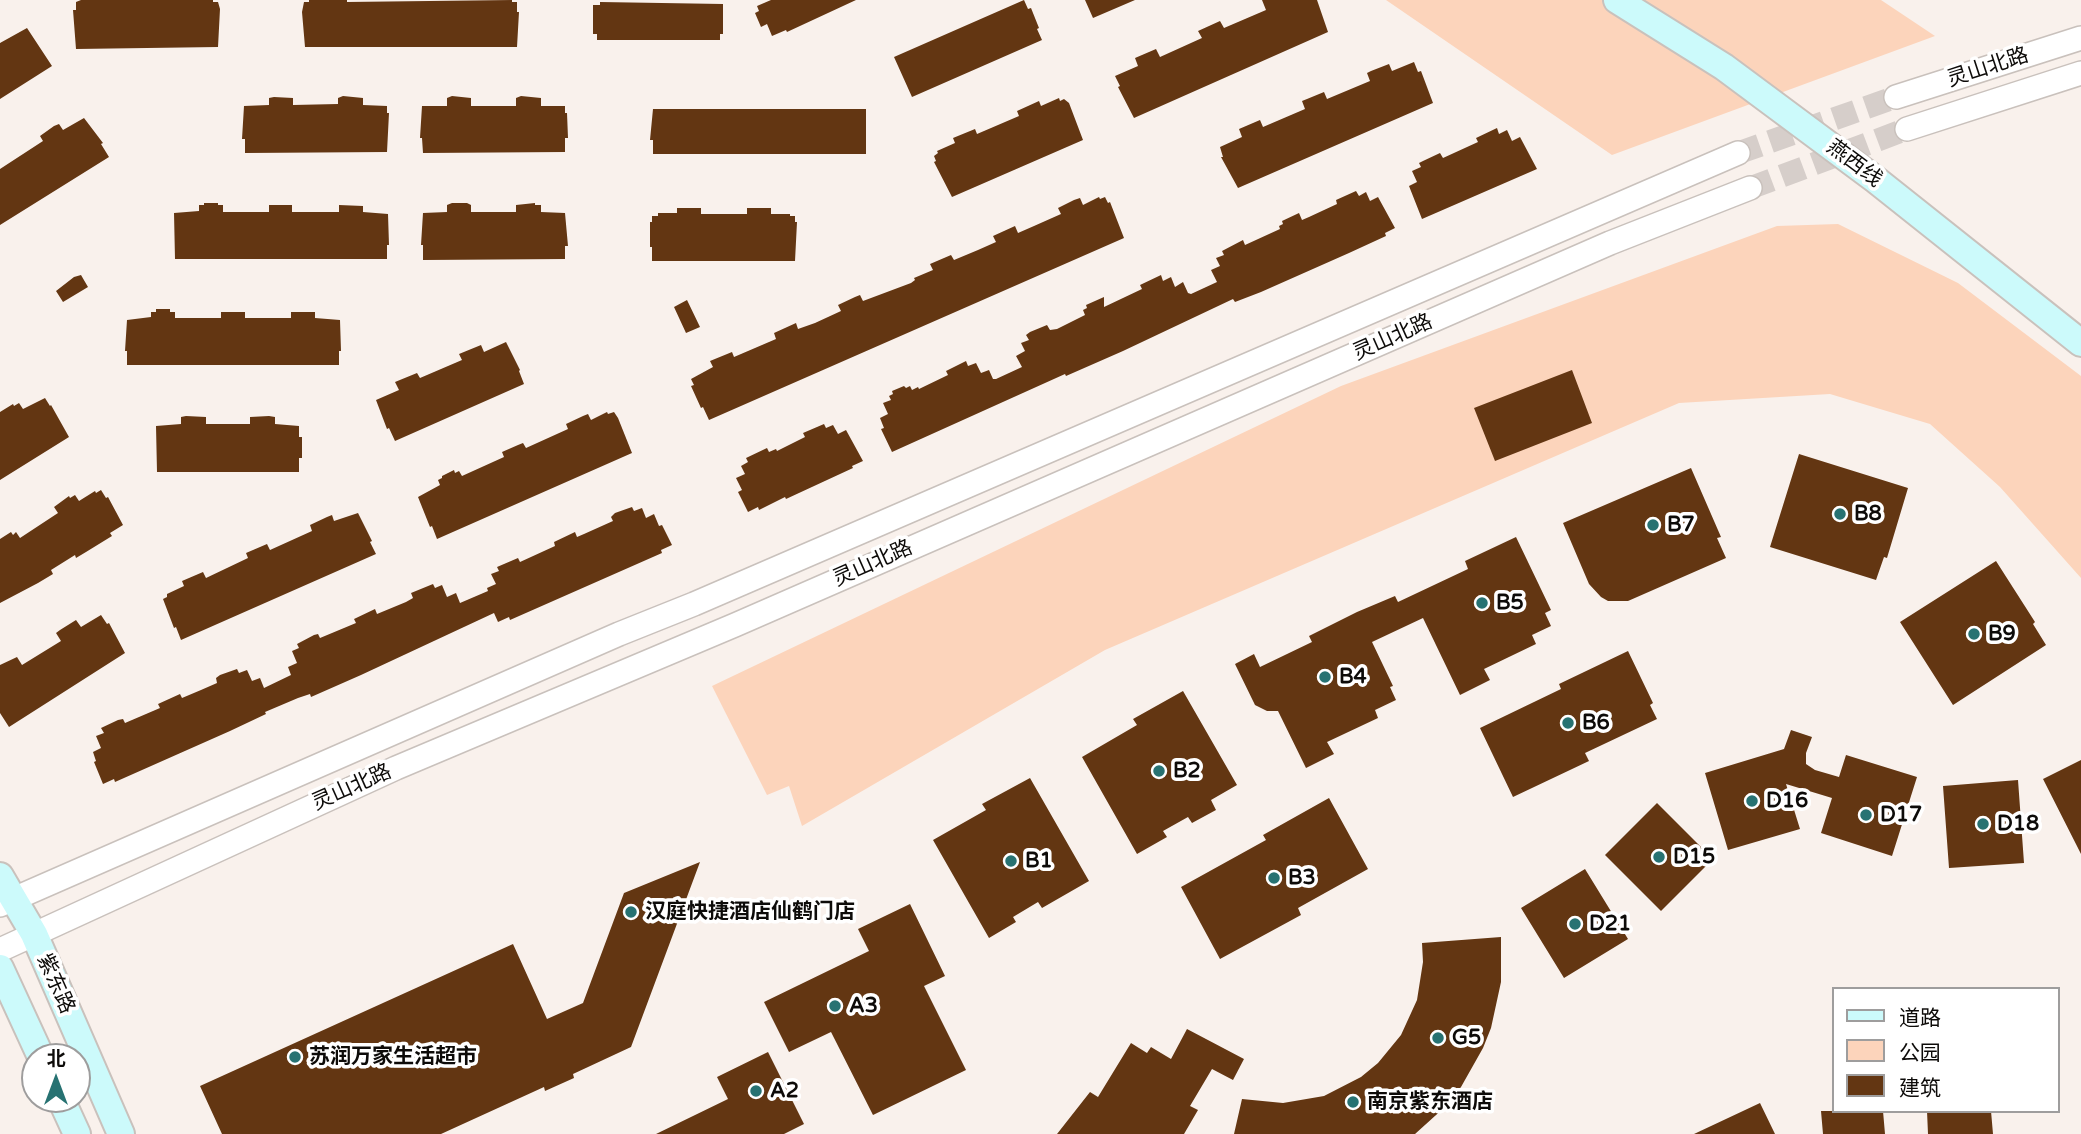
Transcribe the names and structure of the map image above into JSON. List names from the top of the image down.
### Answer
{
  "streets": {
    "main road": ["燕西线", "紫东路"],
    "street": ["灵山北路"]
  },
  "crossings": [
    ["灵山北路", "紫东路"]
  ],
  "places": [
    "B8",
    "B7",
    "B5",
    "B9",
    "B4",
    "B6",
    "B2",
    "D16",
    "D17",
    "D18",
    "D15",
    "B1",
    "B3",
    "汉庭快捷酒店仙鹤门店",
    "D21",
    "A3",
    "G5",
    "苏润万家生活超市",
    "A2",
    "南京紫东酒店"
  ],
  "legend": ["道路", "公园", "建筑"],
  "north": "top"
}
